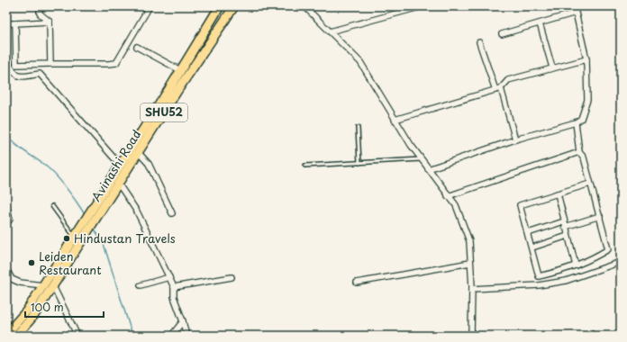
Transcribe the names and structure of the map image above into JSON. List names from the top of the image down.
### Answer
{
  "streets": {
    "main road": ["SHU52", "Avinashi Road"]
  },
  "places": ["Hindustan Travels", "Leiden Restaurant"],
  "scale_bar": "100 m"
}
